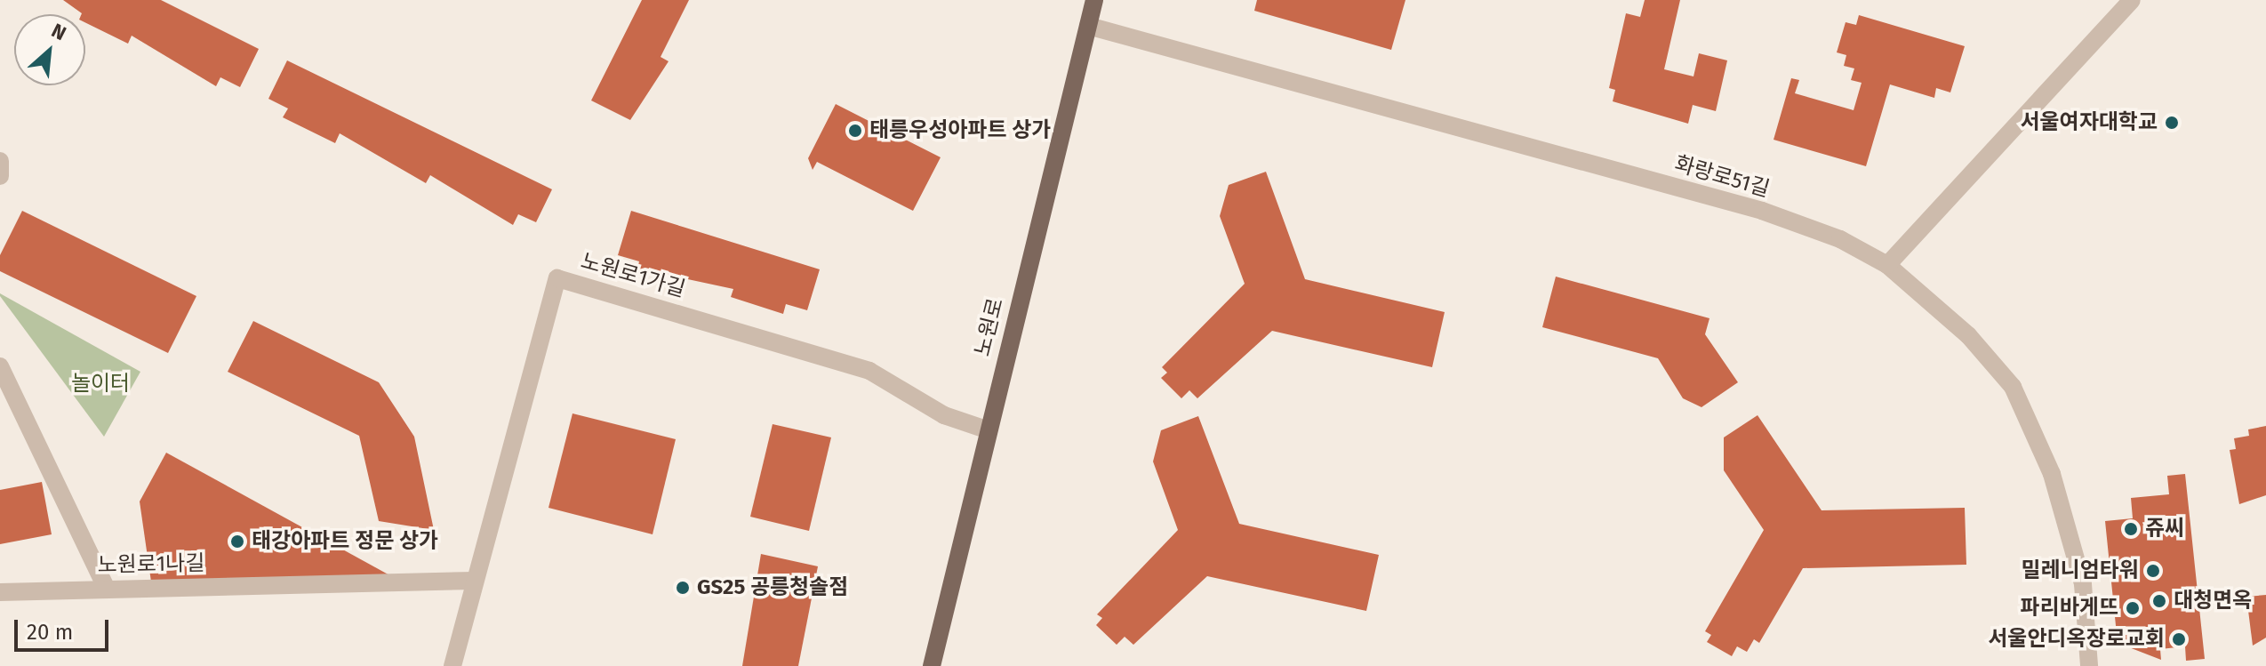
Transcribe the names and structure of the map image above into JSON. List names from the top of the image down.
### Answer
{
  "streets": {
    "main road": ["노원로"],
    "street": ["화랑로51길", "노원로1가길", "노원로1나길"]
  },
  "crossings": [
    ["화랑로51길", "노원로"],
    ["노원로1가길", "노원로"],
    ["노원로1가길", "노원로1나길"]
  ],
  "parks": ["놀이터"],
  "places": [
    "서울여자대학교",
    "태릉우성아파트 상가",
    "쥬씨",
    "태강아파트 정문 상가",
    "밀레니엄타워",
    "GS25 공릉청솔점",
    "대청면옥",
    "파리바게뜨",
    "서울안디옥장로교회"
  ],
  "scale_bar": "20 m",
  "north": "top right"
}
